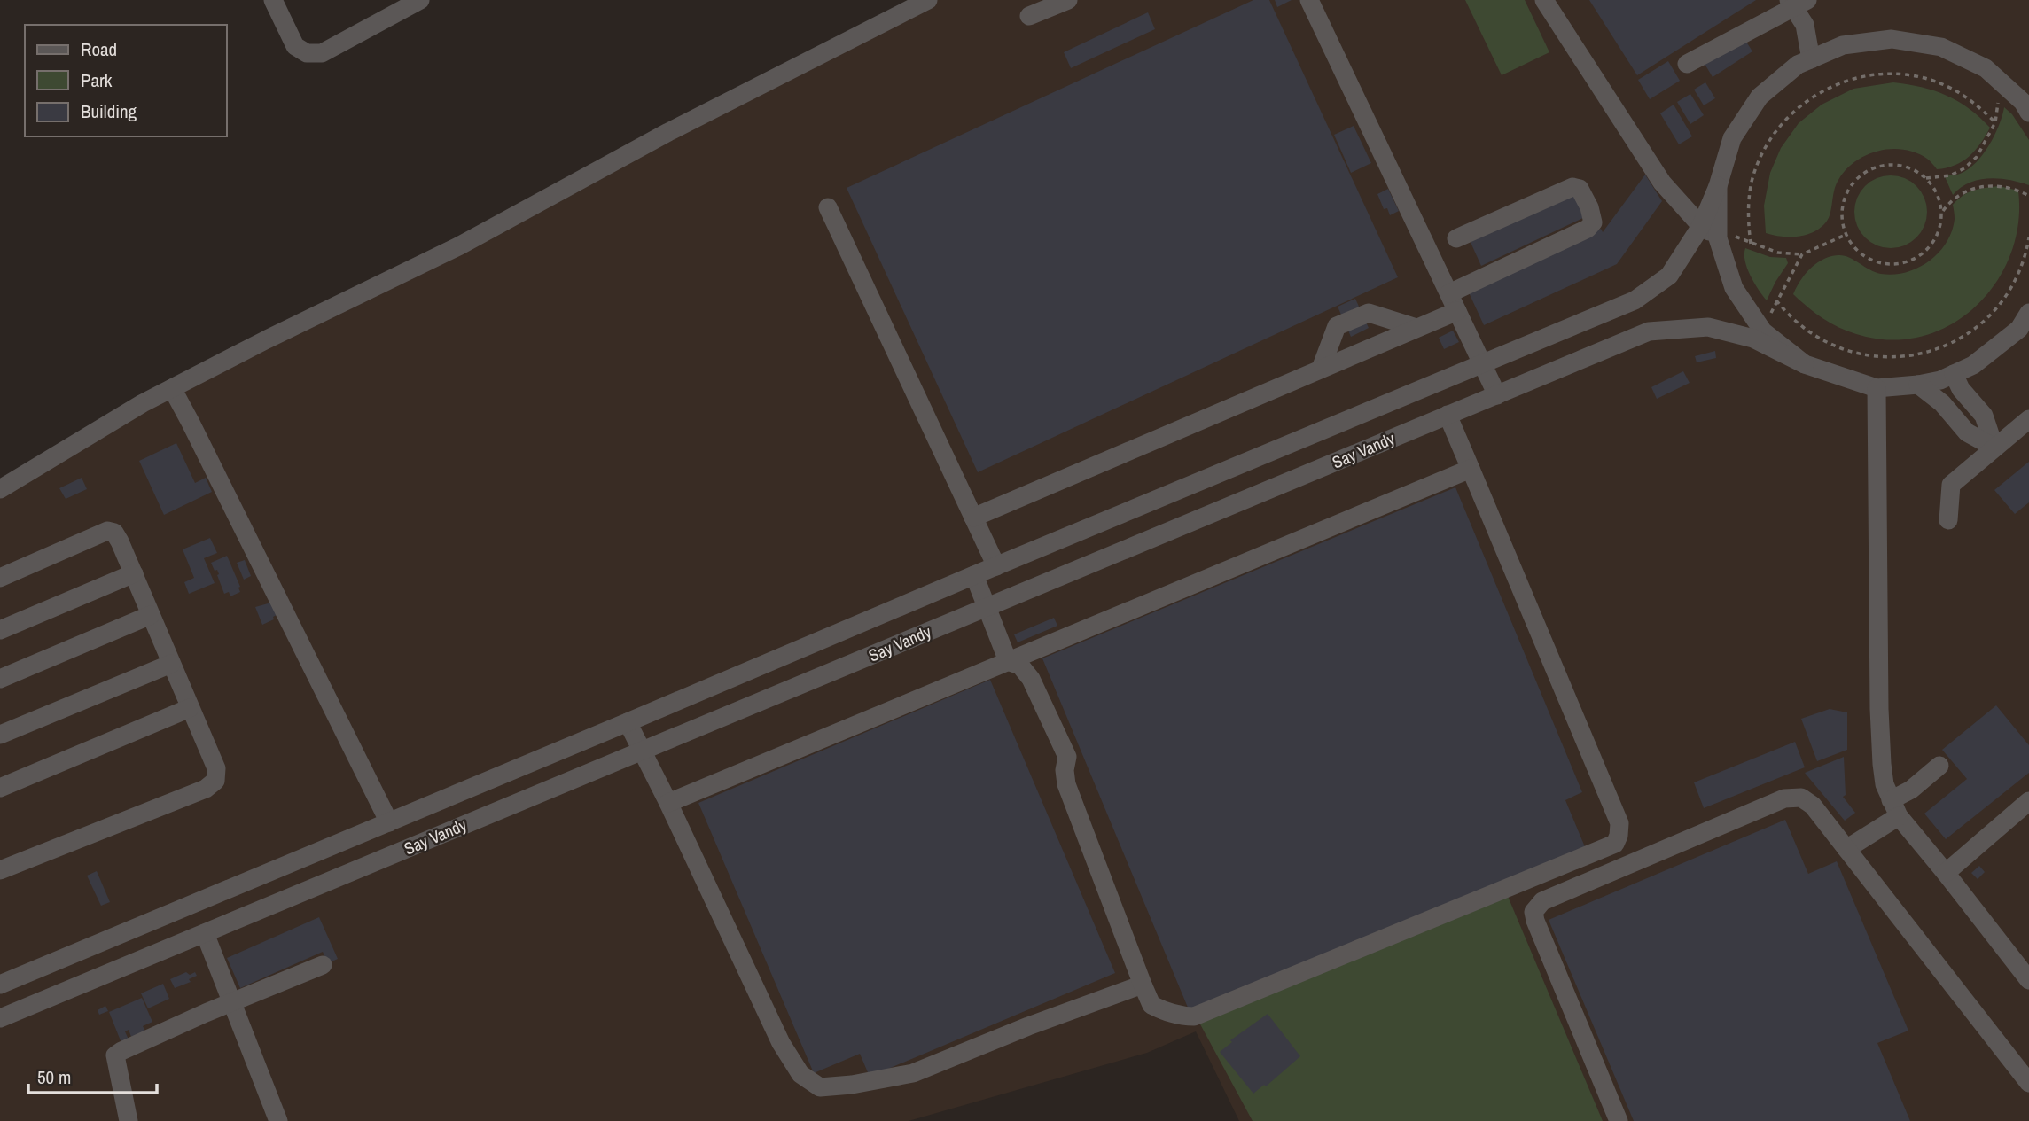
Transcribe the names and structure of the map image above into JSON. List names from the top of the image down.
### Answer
{
  "streets": {
    "street": ["Say Vandy"]
  },
  "legend": ["Road", "Park", "Building"],
  "scale_bar": "50 m"
}
